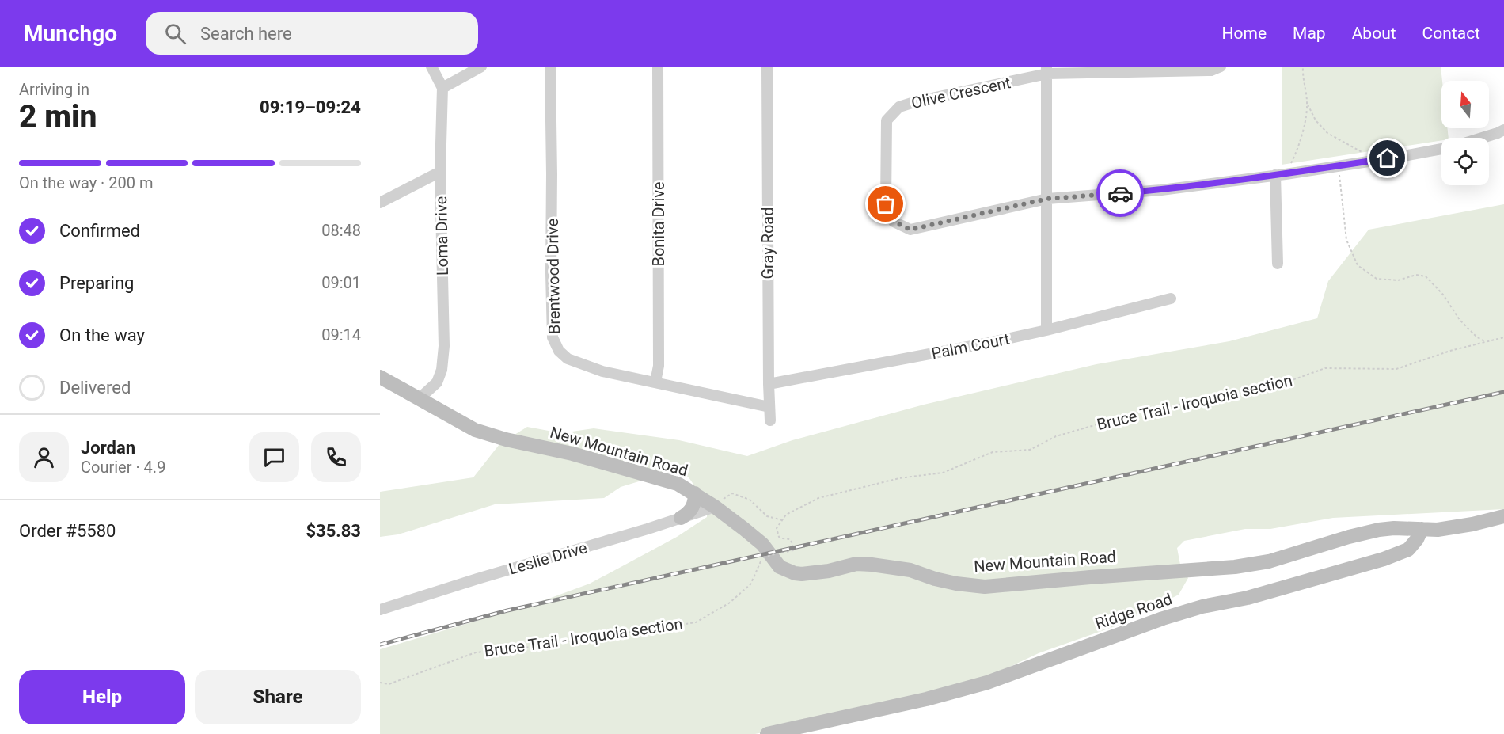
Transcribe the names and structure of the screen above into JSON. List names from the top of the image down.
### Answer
{
  "streets": {
    "main road": ["New Mountain Road", "Ridge Road"],
    "street": [
      "Olive Crescent",
      "Bonita Drive",
      "Loma Drive",
      "Gray Road",
      "Brentwood Drive",
      "Palm Court",
      "Leslie Drive"
    ],
    "path": ["Bruce Trail - Iroquoia section"]
  },
  "crossings": [
    ["Bonita Drive", "Brentwood Drive"],
    ["Loma Drive", "New Mountain Road"],
    ["Gray Road", "Brentwood Drive"],
    ["Gray Road", "Palm Court"],
    ["New Mountain Road", "Leslie Drive"],
    ["New Mountain Road", "Ridge Road"]
  ],
  "north": "top",
  "page": {
    "header": "Munchgo",
    "search": "Search here",
    "nav": [
      "Home",
      "Map",
      "About",
      "Contact"
    ],
    "heading": ["2 min", "Arriving in", "09:19–09:24"],
    "panel": [
      "Jordan",
      "Courier · 4.9",
      "Order #5580",
      "$35.83"
    ],
    "bar": "On the way · 200 m",
    "list": [
      ["Confirmed", "08:48"],
      ["Preparing", "09:01"],
      ["On the way", "09:14"],
      "Delivered"
    ],
    "buttons": ["Help", "Share"]
  }
}
